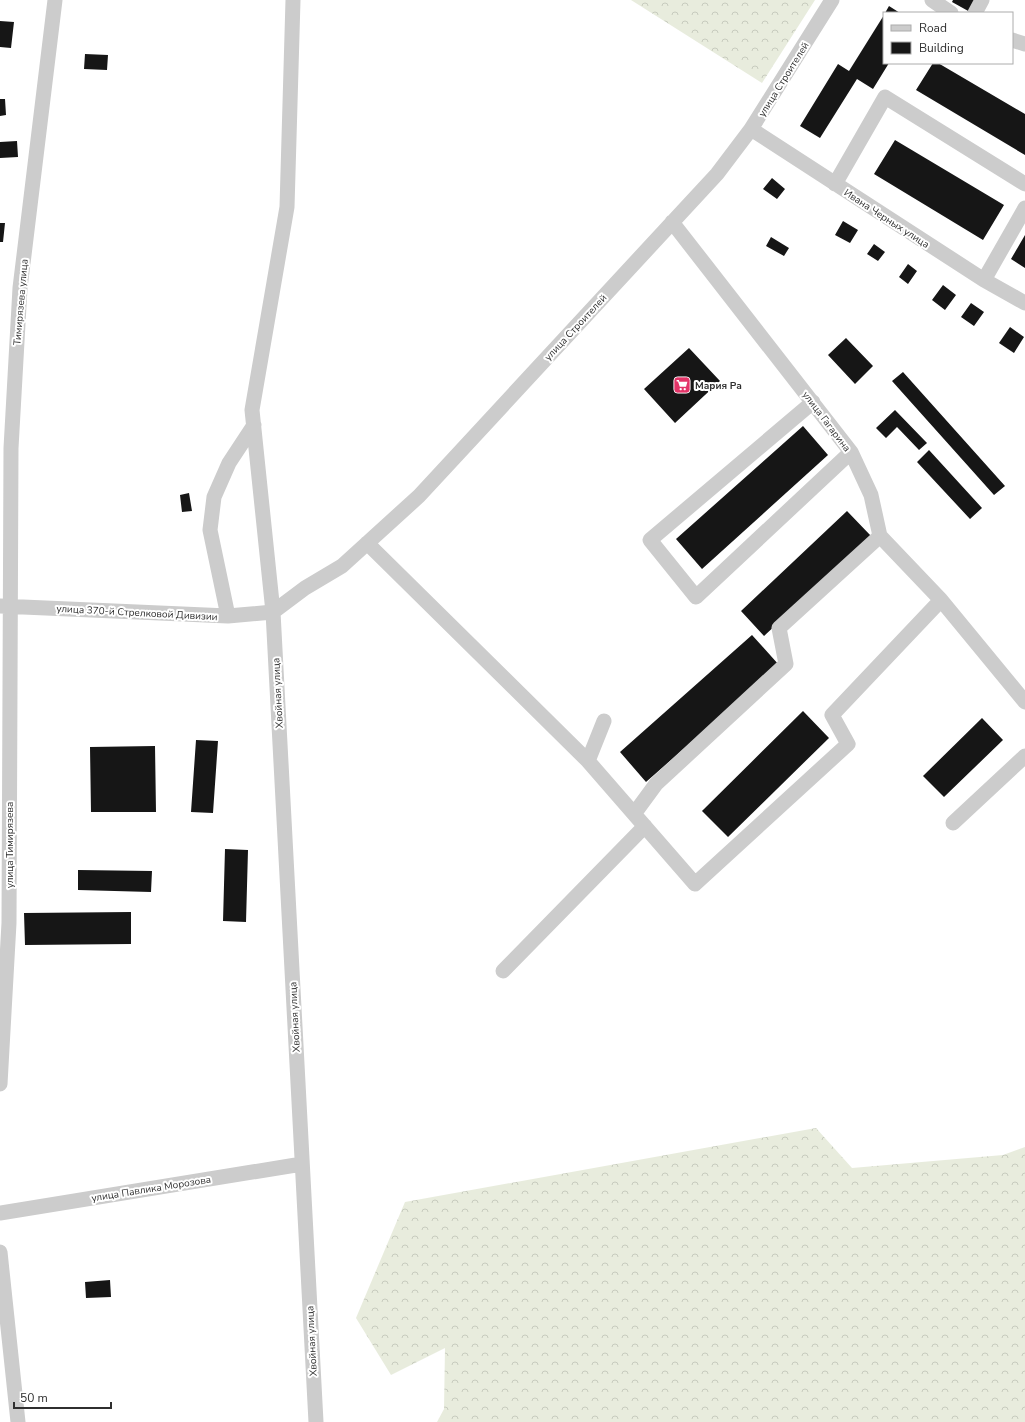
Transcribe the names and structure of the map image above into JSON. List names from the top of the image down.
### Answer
{
  "streets": {
    "street": [
      "улица Строителей",
      "Ивана Черных улица",
      "Тимирязева улица",
      "улица Гагарина",
      "улица 370-й Стрелковой Дивизии",
      "Хвойная улица",
      "улица Тимирязева",
      "улица Павлика Морозова"
    ]
  },
  "crossings": [
    ["улица Строителей", "Ивана Черных улица"],
    ["улица Строителей", "улица Гагарина"],
    ["улица Строителей", "улица 370-й Стрелковой Дивизии"],
    ["улица Строителей", "Хвойная улица"],
    ["Тимирязева улица", "улица 370-й Стрелковой Дивизии"],
    ["Тимирязева улица", "улица Тимирязева"],
    ["улица 370-й Стрелковой Дивизии", "Хвойная улица"],
    ["улица 370-й Стрелковой Дивизии", "улица Тимирязева"],
    ["Хвойная улица", "улица Павлика Морозова"]
  ],
  "places": {
    "supermarket": ["Мария Ра"]
  },
  "legend": ["Road", "Building"],
  "scale_bar": "50 m"
}
